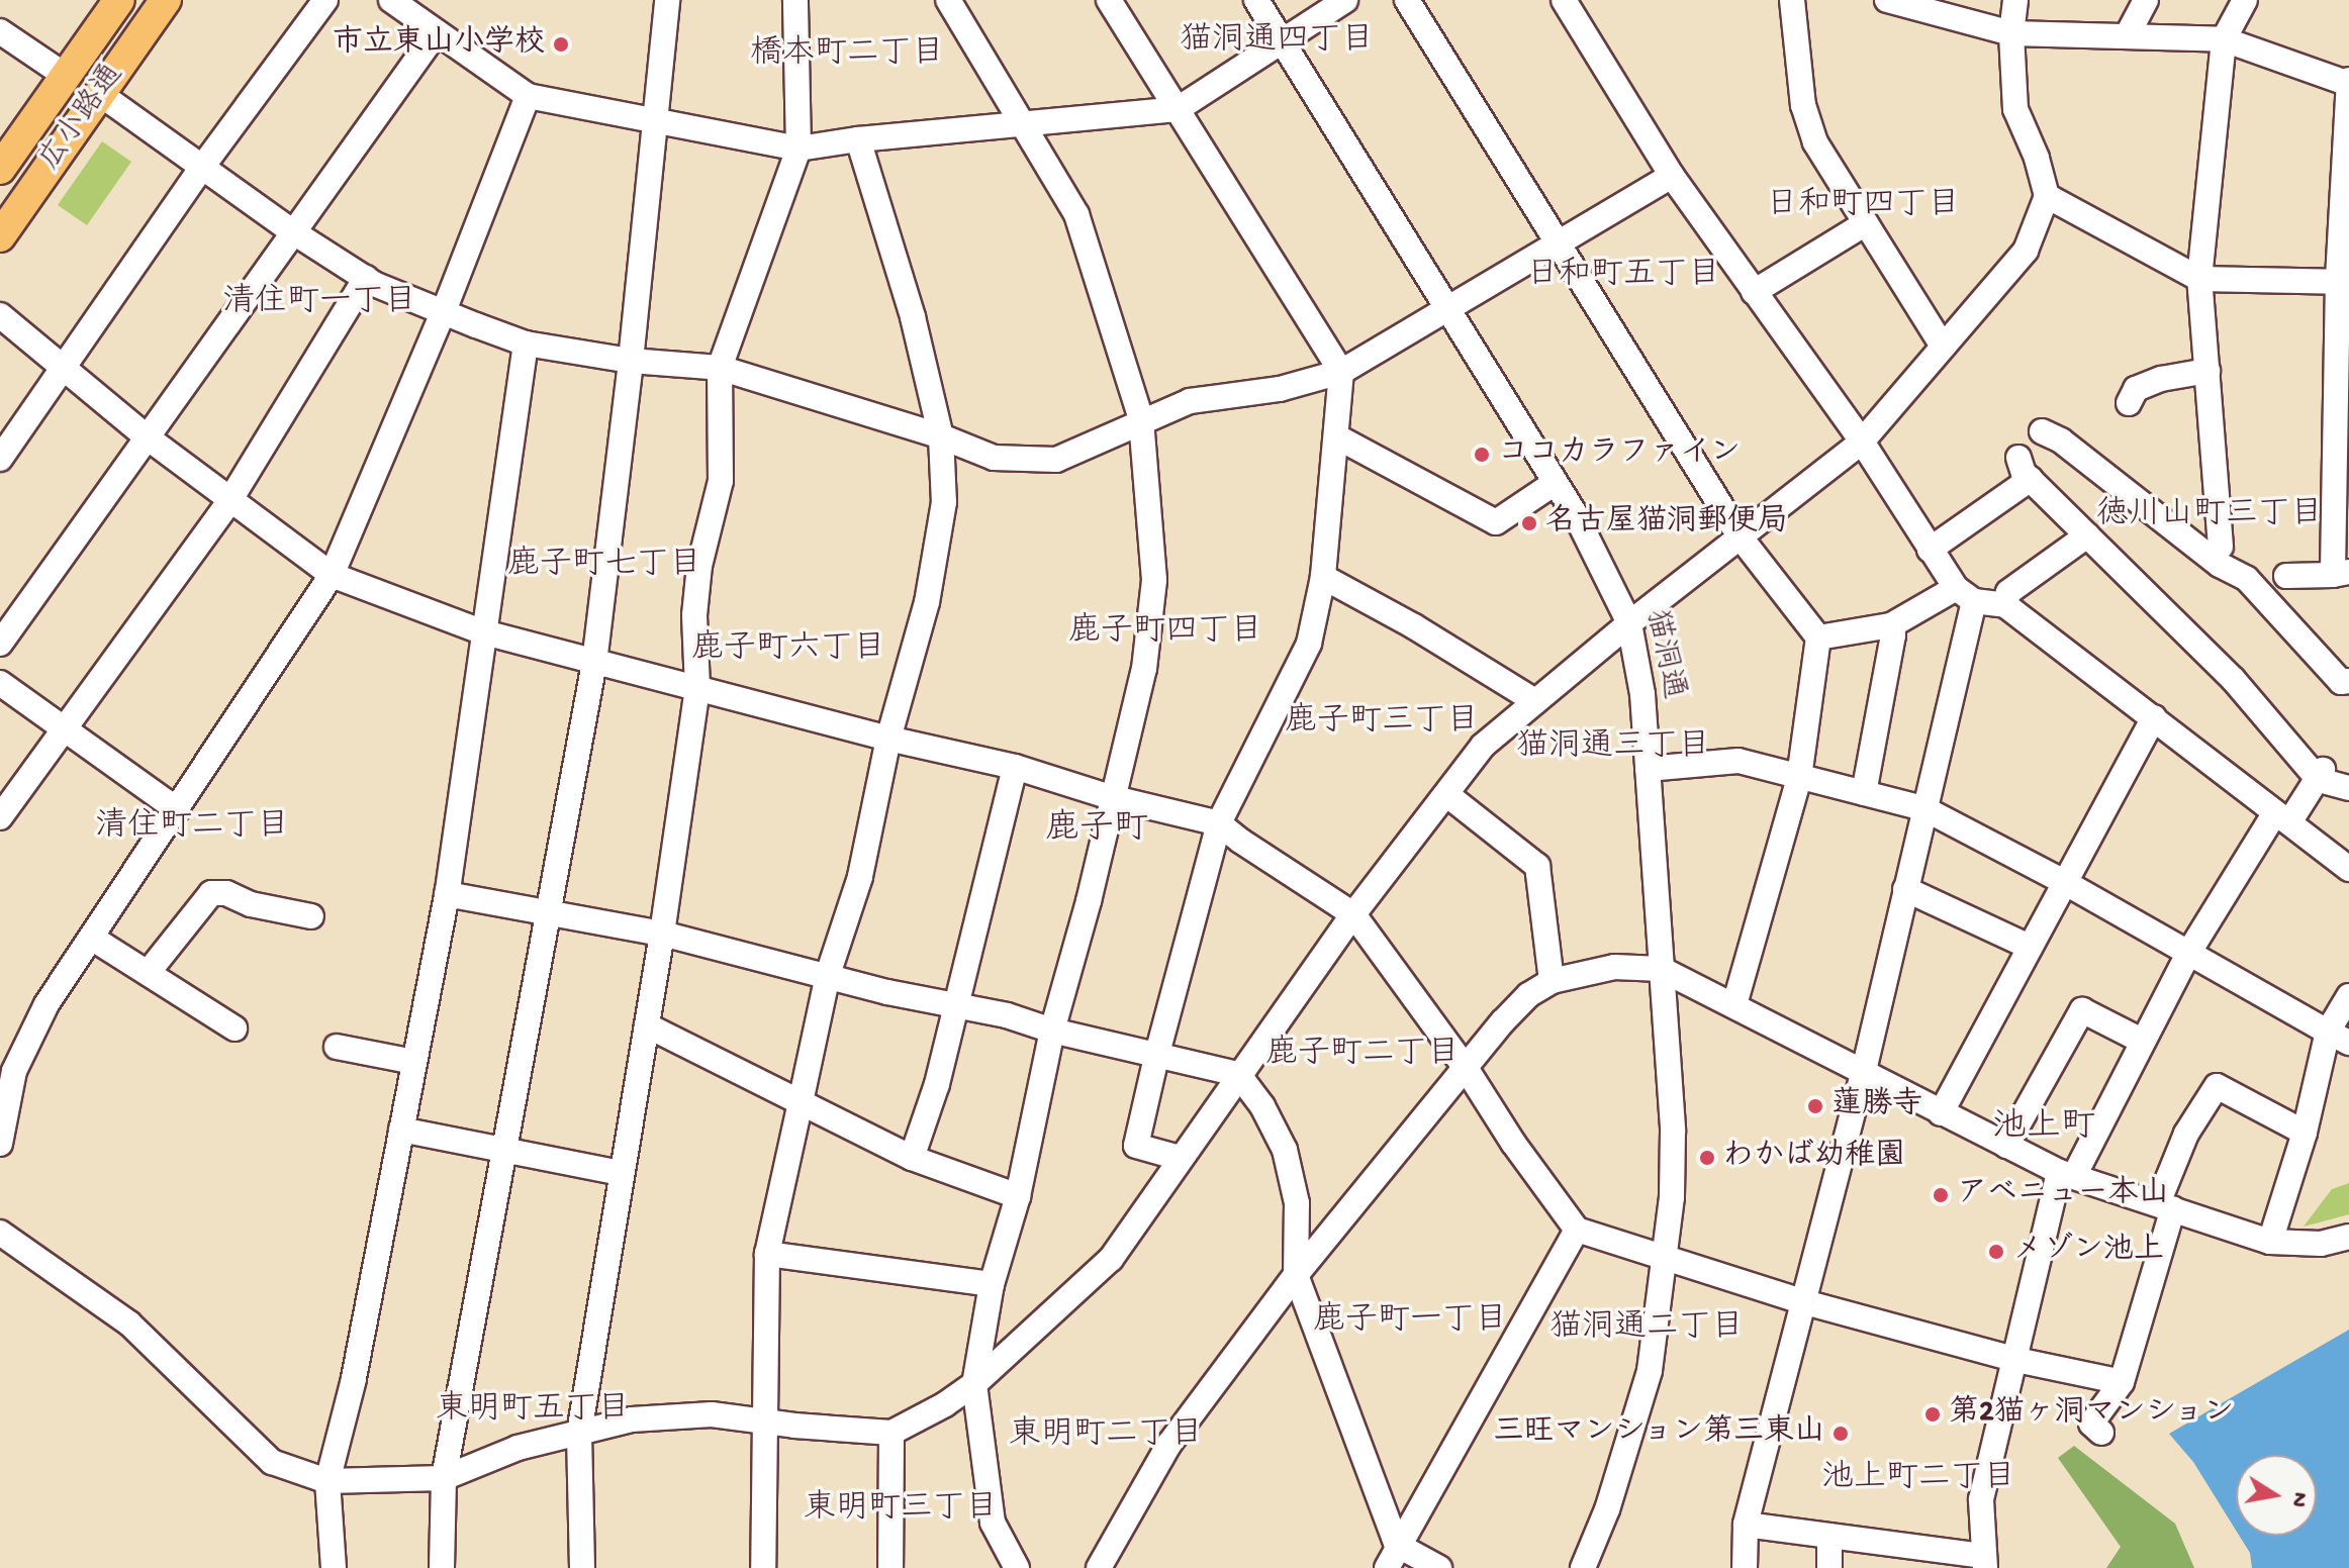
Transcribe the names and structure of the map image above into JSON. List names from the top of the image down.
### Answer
{
  "streets": {
    "main road": ["広小路通"],
    "street": ["猫洞通"]
  },
  "districts": [
    "猫洞通四丁目",
    "橋本町二丁目",
    "日和町四丁目",
    "日和町五丁目",
    "清住町一丁目",
    "徳川山町三丁目",
    "鹿子町七丁目",
    "鹿子町四丁目",
    "鹿子町六丁目",
    "鹿子町三丁目",
    "猫洞通三丁目",
    "清住町二丁目",
    "鹿子町",
    "鹿子町二丁目",
    "池上町",
    "鹿子町一丁目",
    "猫洞通二丁目",
    "東明町五丁目",
    "東明町二丁目",
    "池上町二丁目",
    "東明町三丁目"
  ],
  "places": [
    "市立東山小学校",
    "ココカラファイン",
    "名古屋猫洞郵便局",
    "蓮勝寺",
    "わかば幼稚園",
    "アベニュー本山",
    "メゾン池上",
    "第2猫ヶ洞マンション",
    "三旺マンション第三東山"
  ],
  "north": "right"
}
